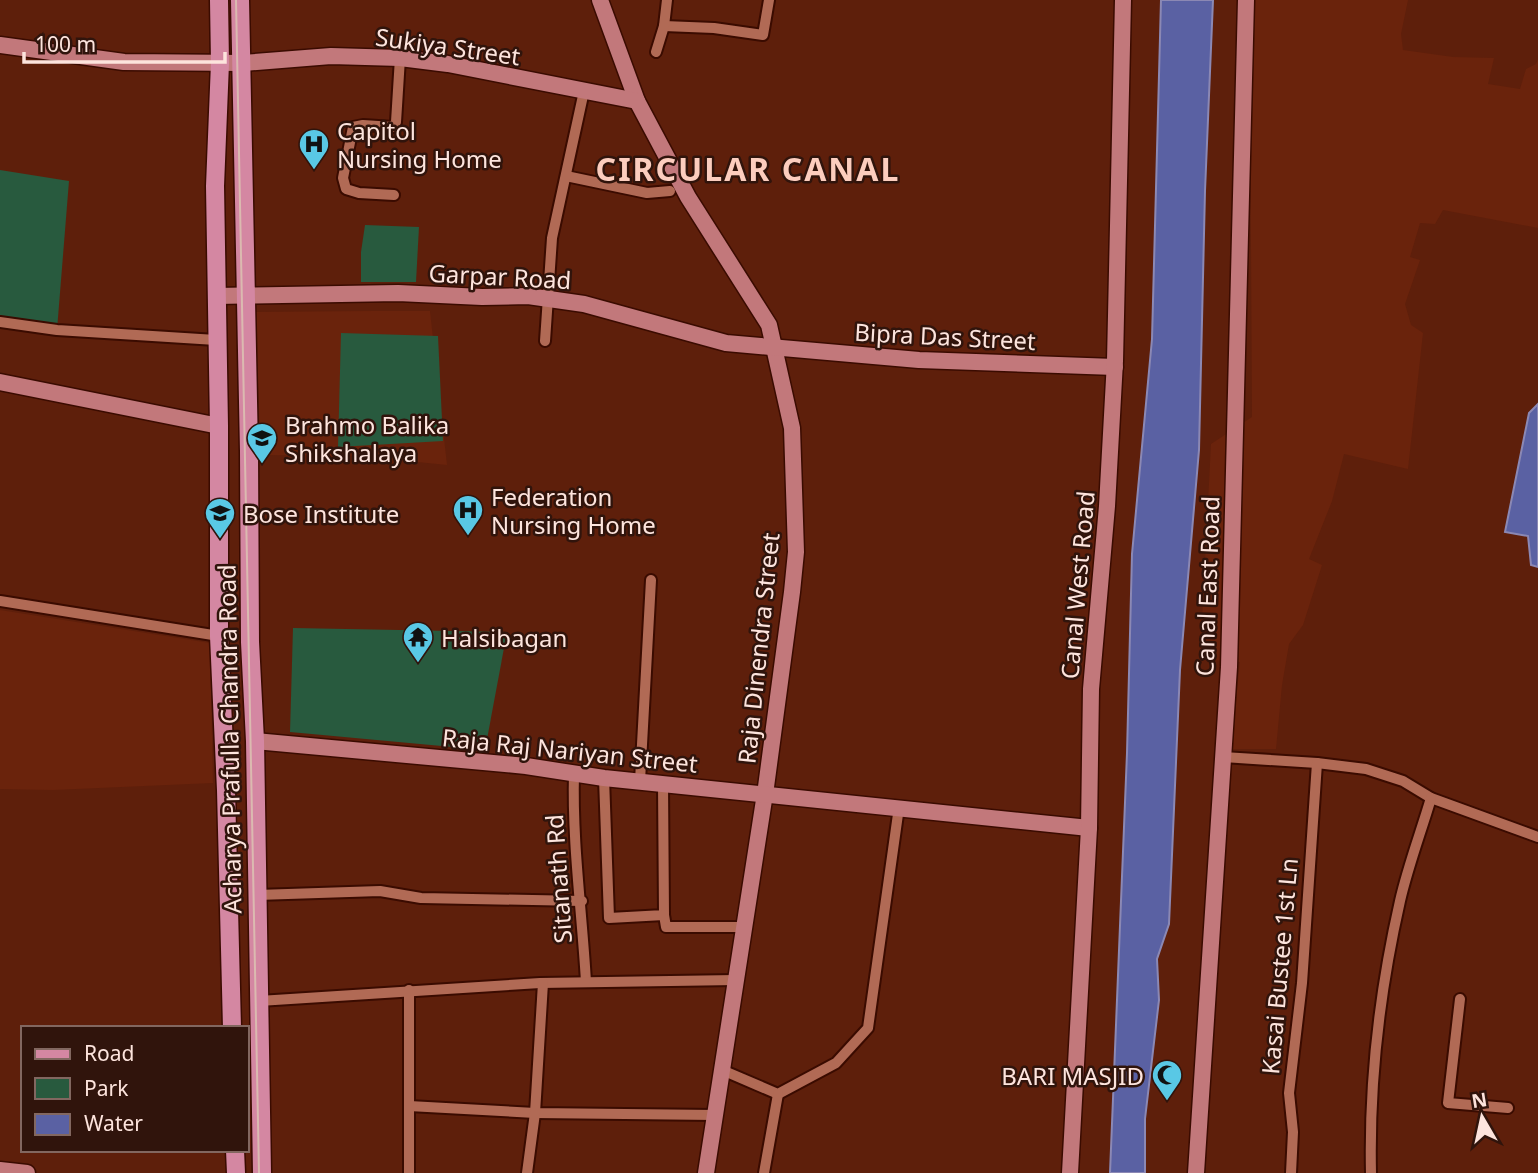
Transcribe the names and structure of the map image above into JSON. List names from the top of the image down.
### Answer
{
  "streets": {
    "main road": [
      "Sukiya Street",
      "Garpar Road",
      "Bipra Das Street",
      "Canal West Road",
      "Canal East Road",
      "Raja Dinendra Street",
      "Acharya Prafulla Chandra Road",
      "Raja Raj Nariyan Street"
    ],
    "street": ["Sitanath Rd", "Kasai Bustee 1st Ln"]
  },
  "crossings": [
    ["Sukiya Street", "Raja Dinendra Street"],
    ["Sukiya Street", "Acharya Prafulla Chandra Road"],
    ["Garpar Road", "Bipra Das Street"],
    ["Garpar Road", "Raja Dinendra Street"],
    ["Garpar Road", "Acharya Prafulla Chandra Road"],
    ["Bipra Das Street", "Canal West Road"],
    ["Bipra Das Street", "Raja Dinendra Street"],
    ["Canal West Road", "Raja Raj Nariyan Street"],
    ["Raja Dinendra Street", "Raja Raj Nariyan Street"],
    ["Acharya Prafulla Chandra Road", "Raja Raj Nariyan Street"],
    ["Raja Raj Nariyan Street", "Sitanath Rd"]
  ],
  "districts": ["CIRCULAR CANAL"],
  "places": {
    "hospital": ["Capitol Nursing Home", "Federation Nursing Home"],
    "school or university": ["Brahmo Balika Shikshalaya", "Bose Institute"],
    "temple": ["Halsibagan"],
    "mosque": ["BARI MASJID"]
  },
  "legend": ["Road", "Park", "Water"],
  "scale_bar": "100 m",
  "north": "top"
}
